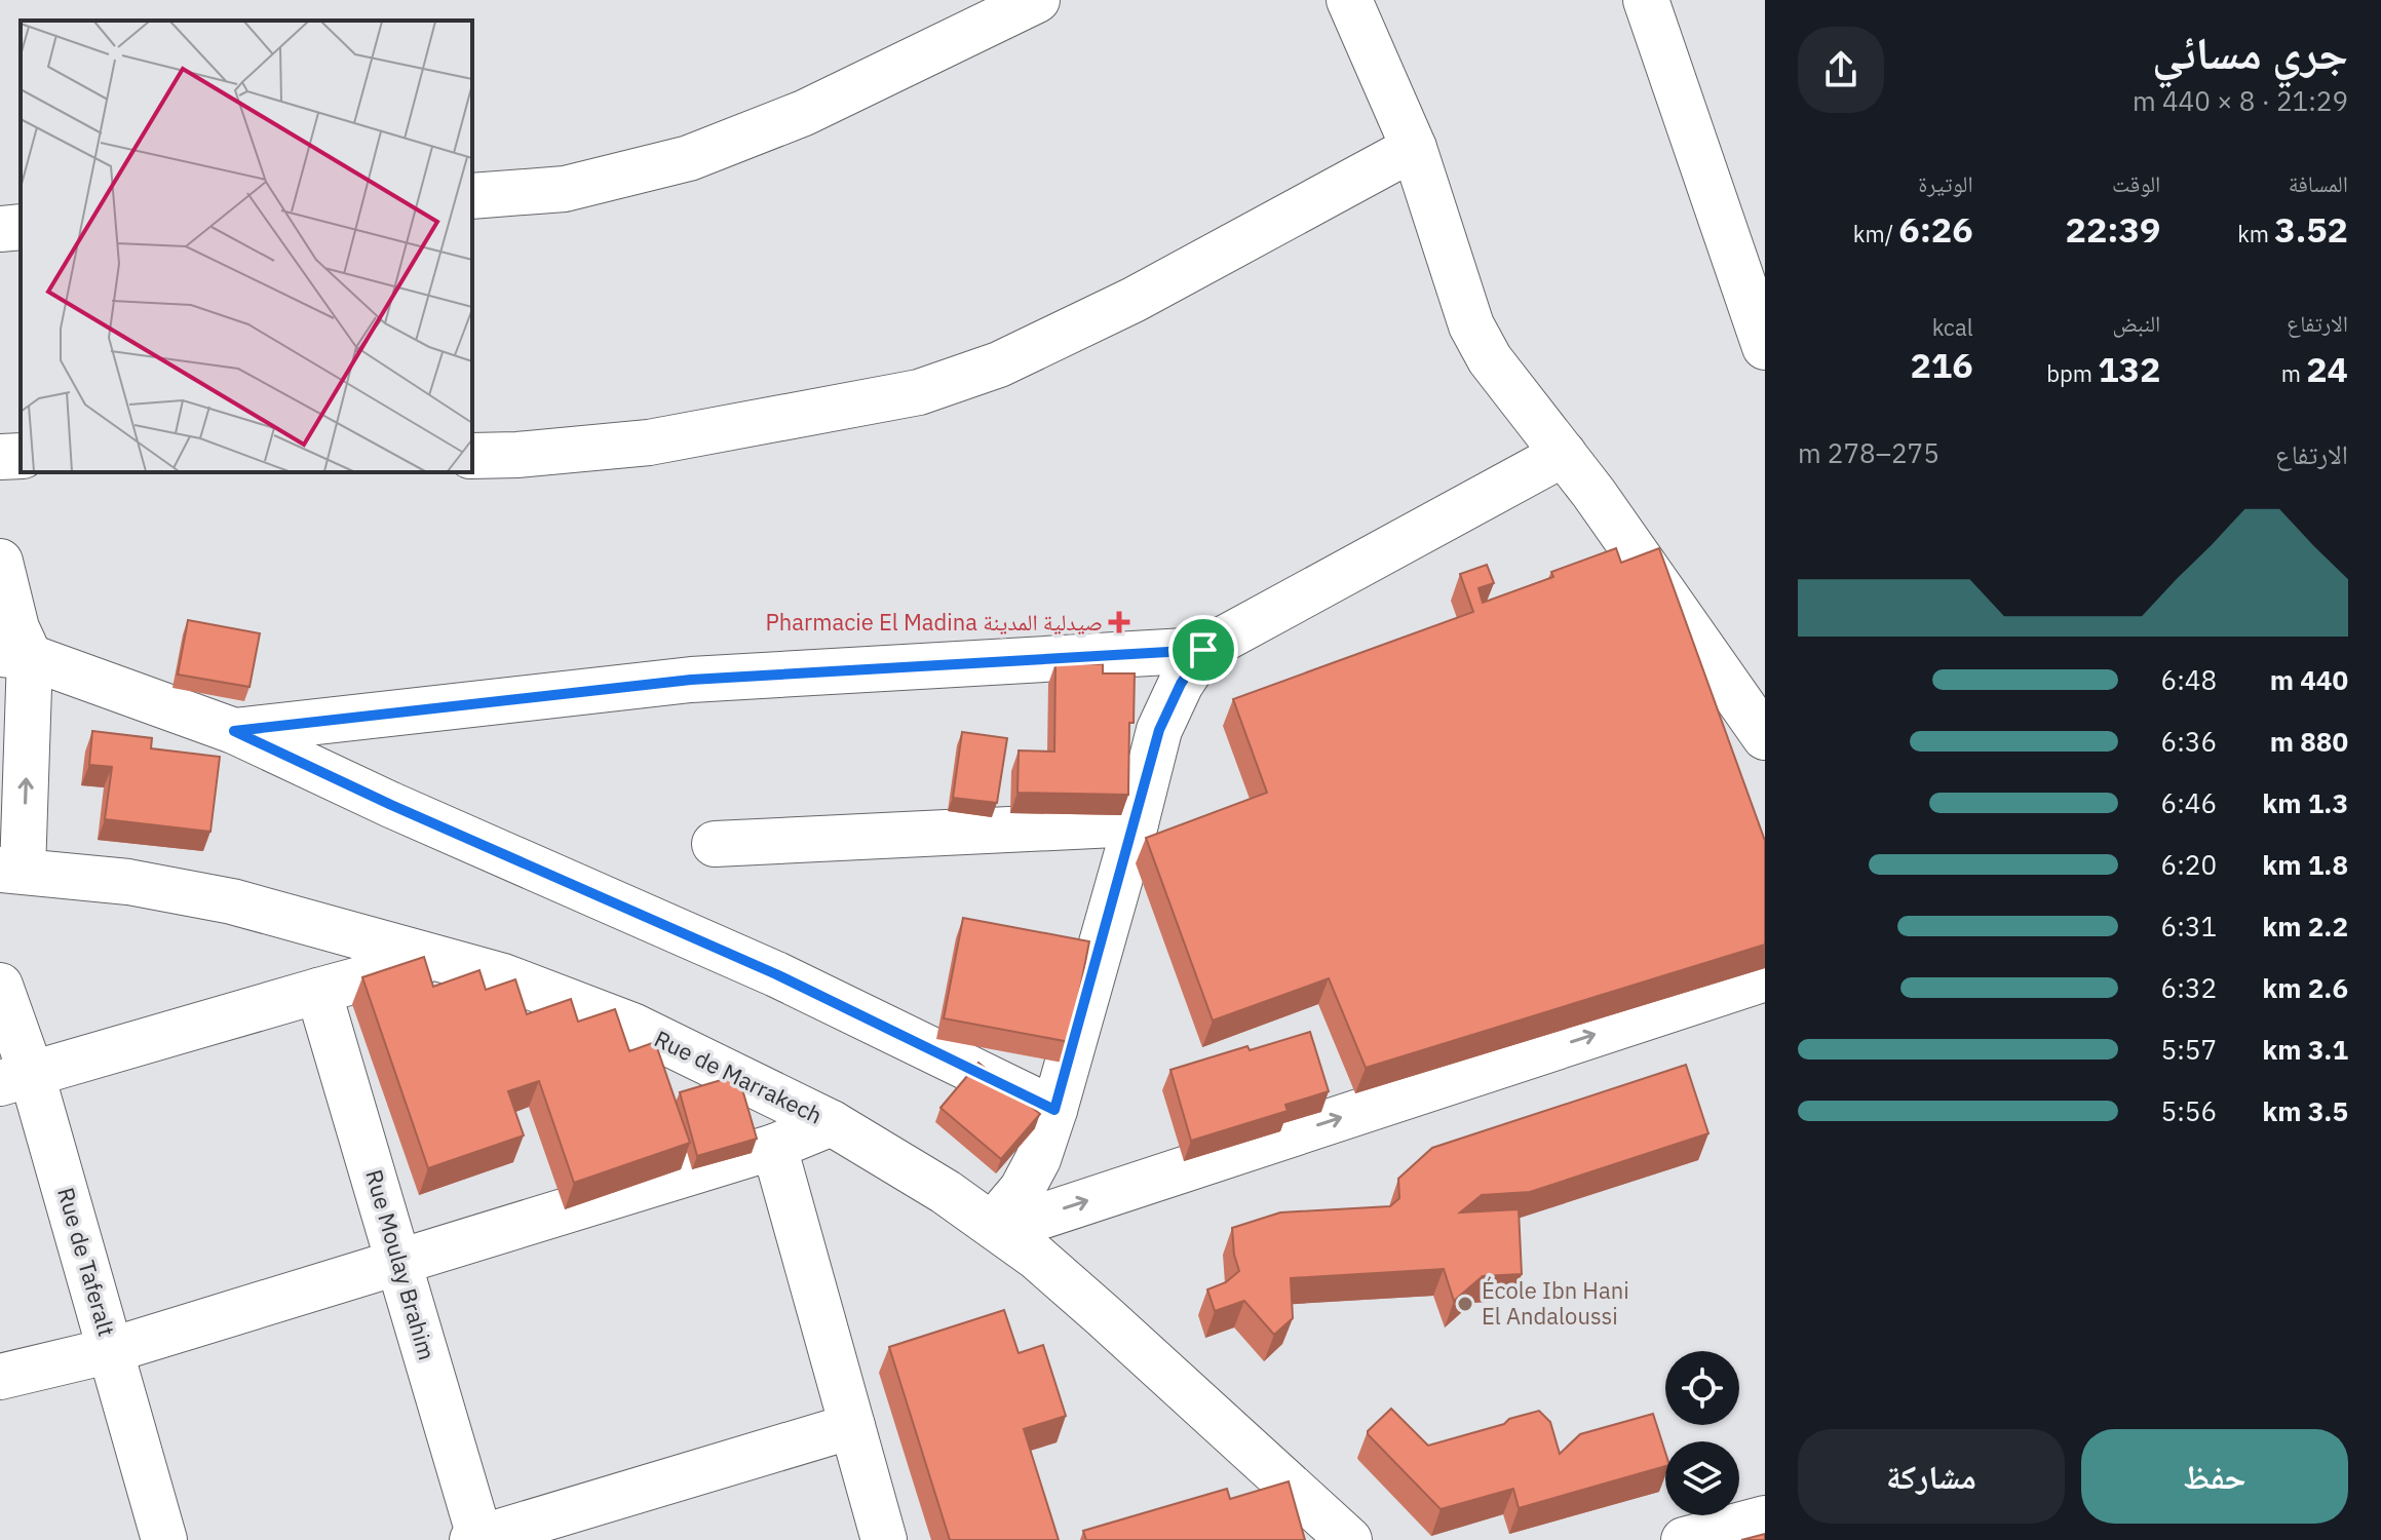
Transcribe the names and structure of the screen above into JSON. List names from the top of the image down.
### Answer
{
  "streets": {
    "street": ["Rue de Marrakech", "Rue de Taferalt", "Rue Moulay Brahim"]
  },
  "places": {
    "health": ["Pharmacie El Madina صيدلية المدينة"],
    "other": ["École Ibn Hani El Andaloussi"]
  },
  "page": {
    "heading": ["جري مسائي", "21:29 · 8 × 440 m"],
    "stats": [
      ["المسافة", "3.52 km"],
      ["الوقت", "22:39"],
      ["الوتيرة", "6:26 /km"],
      ["الارتفاع", "24 m"],
      ["النبض", "132 bpm"],
      ["kcal", "216"]
    ],
    "chart": ["الارتفاع", "275–278 m"],
    "list": [
      {
        "name": "440 m",
        "note": "6:48"
      },
      {
        "name": "880 m",
        "note": "6:36"
      },
      {
        "name": "1.3 km",
        "note": "6:46"
      },
      {
        "name": "1.8 km",
        "note": "6:20"
      },
      {
        "name": "2.2 km",
        "note": "6:31"
      },
      {
        "name": "2.6 km",
        "note": "6:32"
      },
      {
        "name": "3.1 km",
        "note": "5:57"
      },
      {
        "name": "3.5 km",
        "note": "5:56"
      }
    ],
    "buttons": ["حفظ", "مشاركة"]
  }
}
